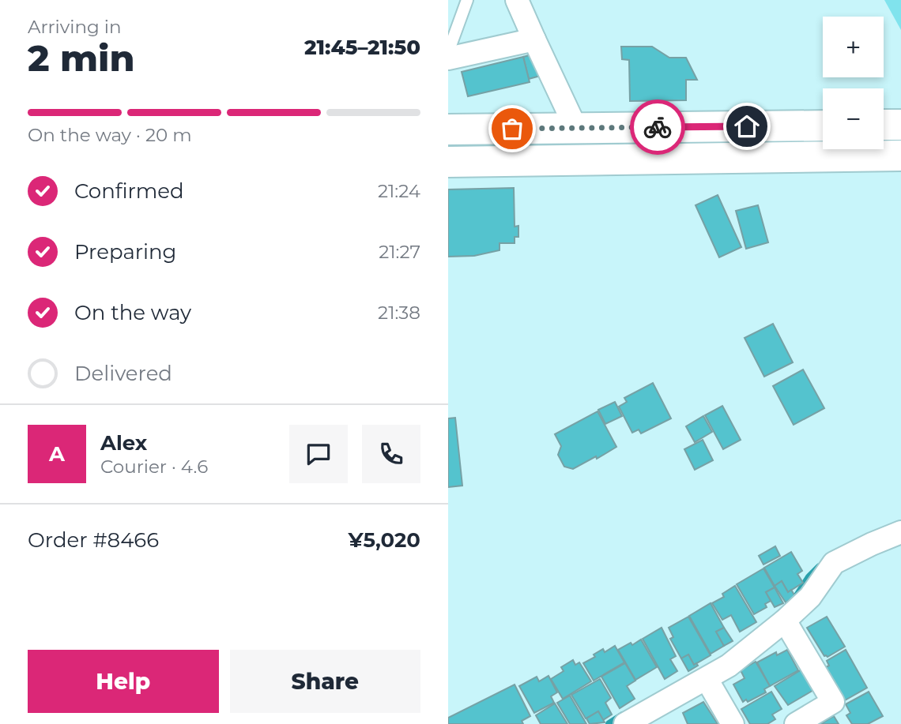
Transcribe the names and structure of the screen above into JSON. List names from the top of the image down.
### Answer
{
  "page": {
    "heading": ["2 min", "Arriving in", "21:45–21:50"],
    "panel": [
      "Alex",
      "Courier · 4.6",
      "Order #8466",
      "¥5,020"
    ],
    "map_buttons": ["+", "−"],
    "bar": "On the way · 20 m",
    "list": [
      ["Confirmed", "21:24"],
      ["Preparing", "21:27"],
      ["On the way", "21:38"],
      "Delivered"
    ],
    "round": "A",
    "buttons": ["Help", "Share"]
  }
}
